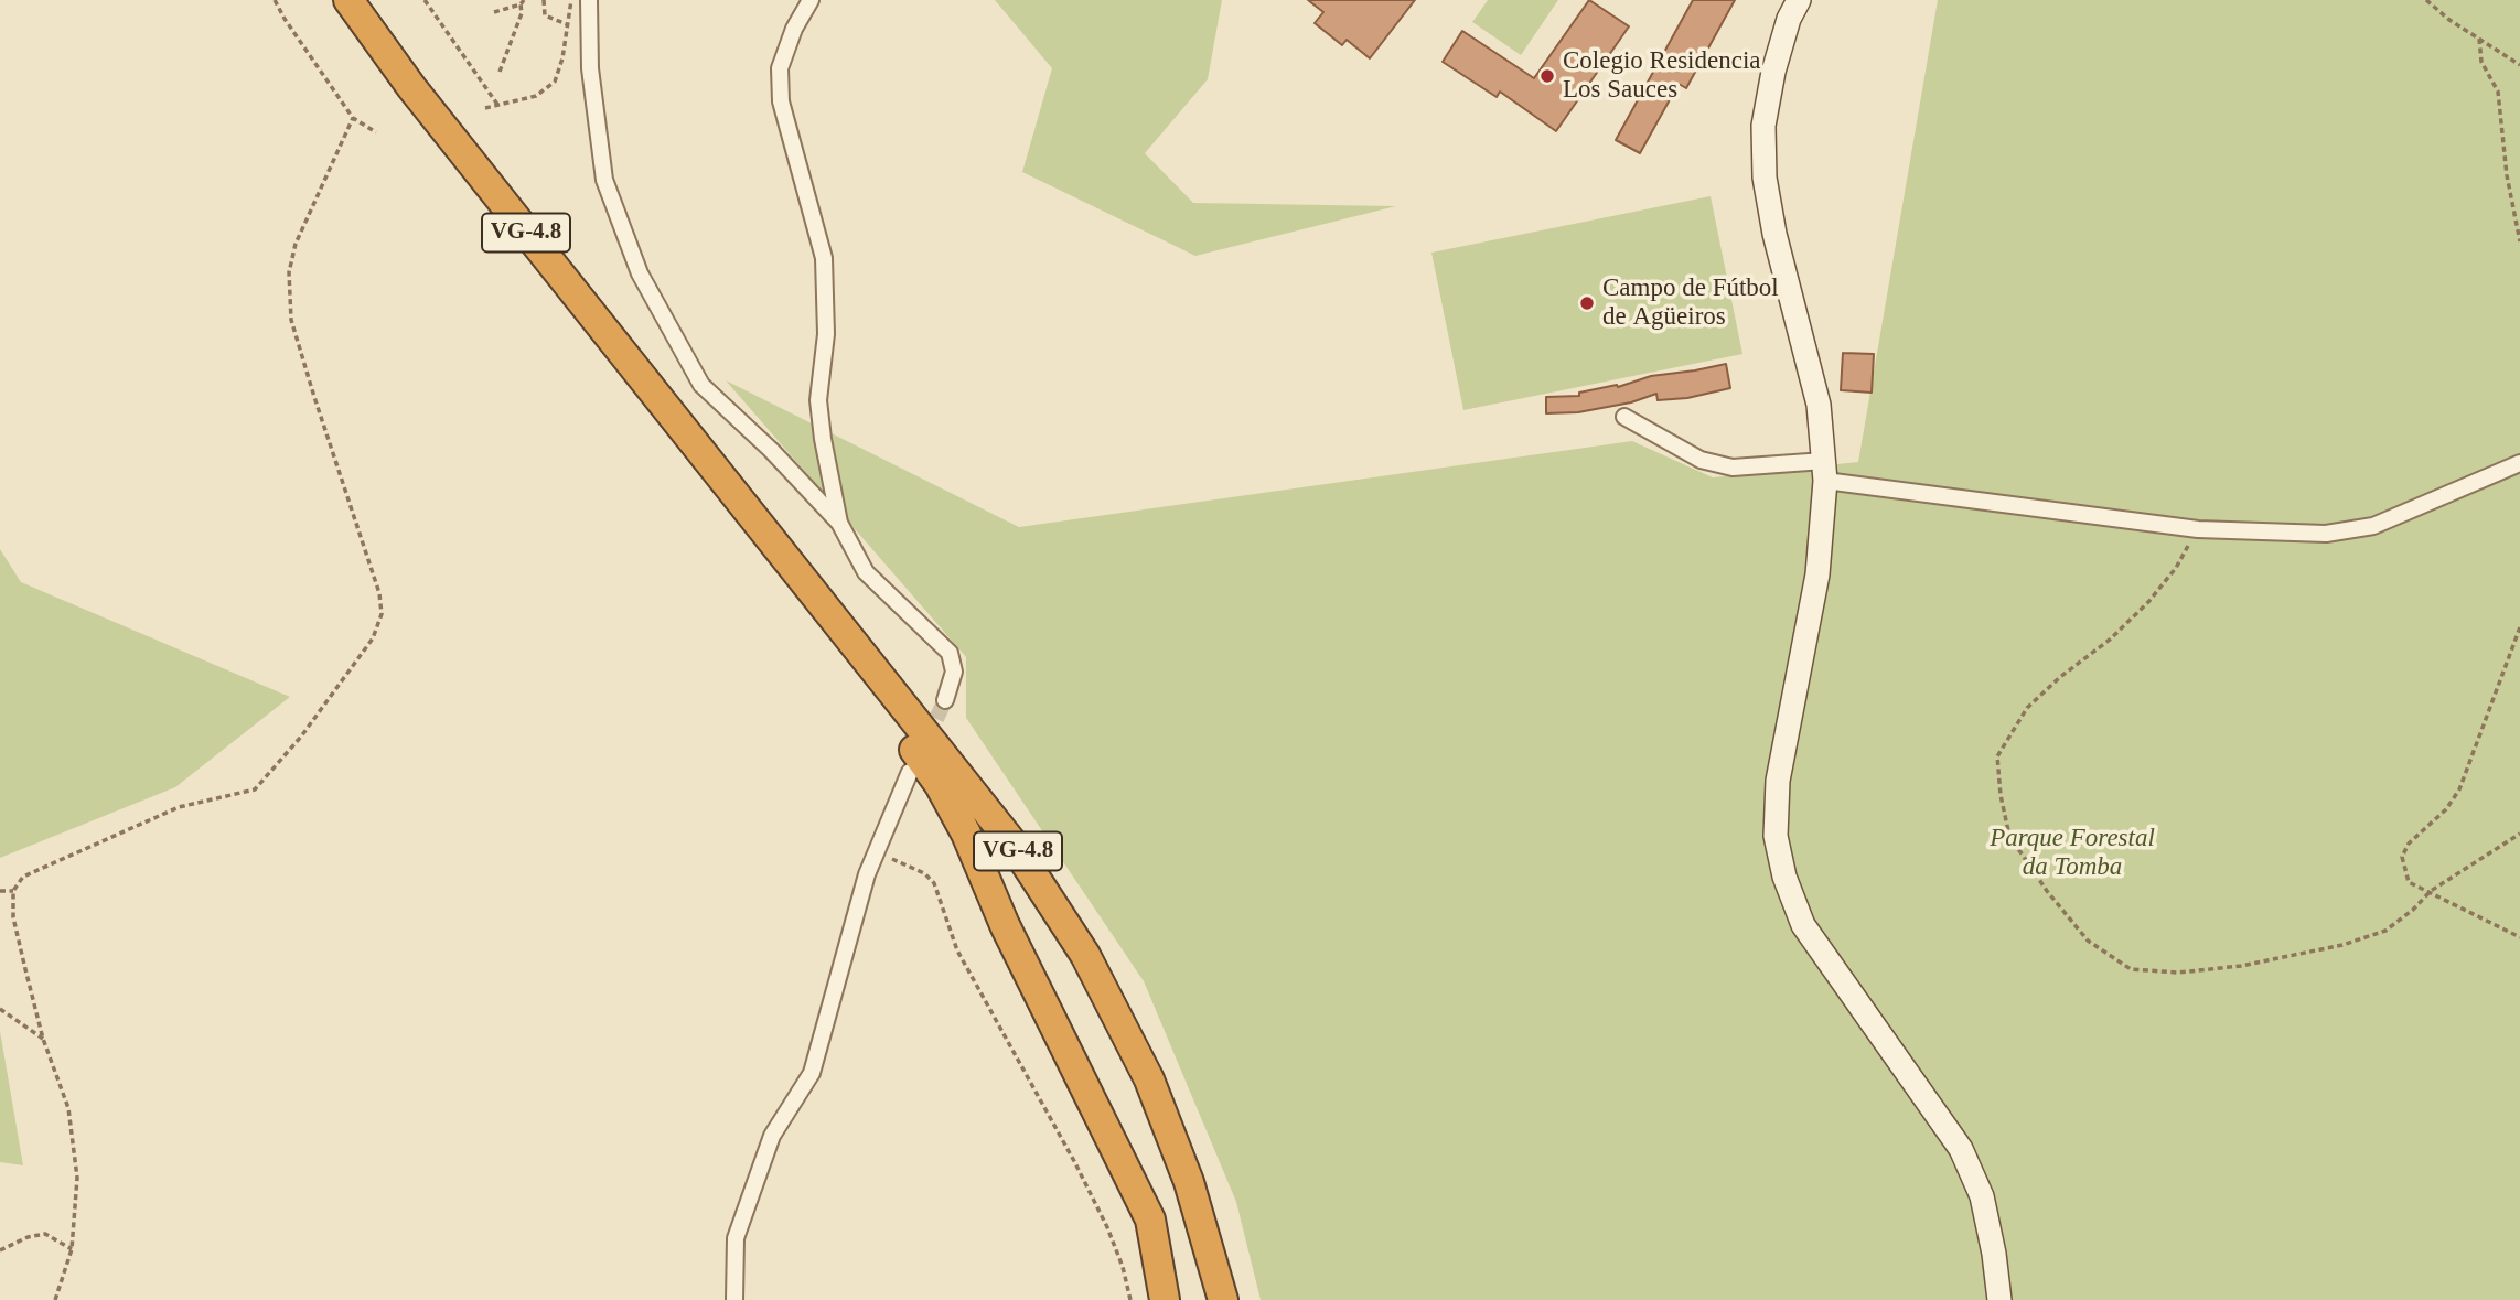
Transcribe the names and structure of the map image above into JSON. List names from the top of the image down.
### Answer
{
  "streets": {
    "highway": ["VG-4.8"]
  },
  "parks": ["Parque Forestal da Tomba"],
  "places": ["Colegio Residencia Los Sauces", "Campo de Fútbol de Agüeiros"]
}
